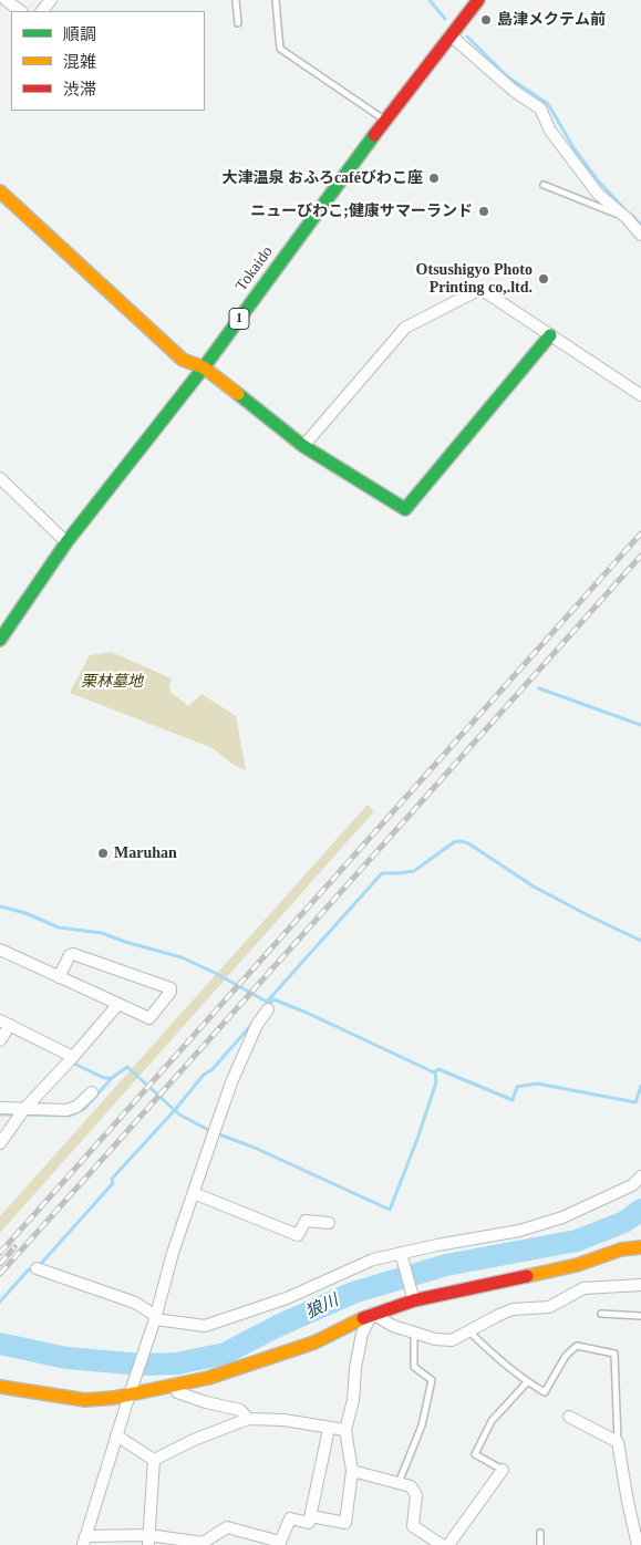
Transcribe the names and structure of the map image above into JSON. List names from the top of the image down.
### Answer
{
  "streets": {
    "main road": ["Tokaido", "1"]
  },
  "water": ["狼川"],
  "parks": ["栗林墓地"],
  "places": [
    "島津メクテム前",
    "大津温泉 おふろcaféびわこ座",
    "ニューびわこ;健康サマーランド",
    "Otsushigyo Photo Printing co,.ltd.",
    "Maruhan"
  ],
  "legend": ["順調", "混雑", "渋滞"]
}
